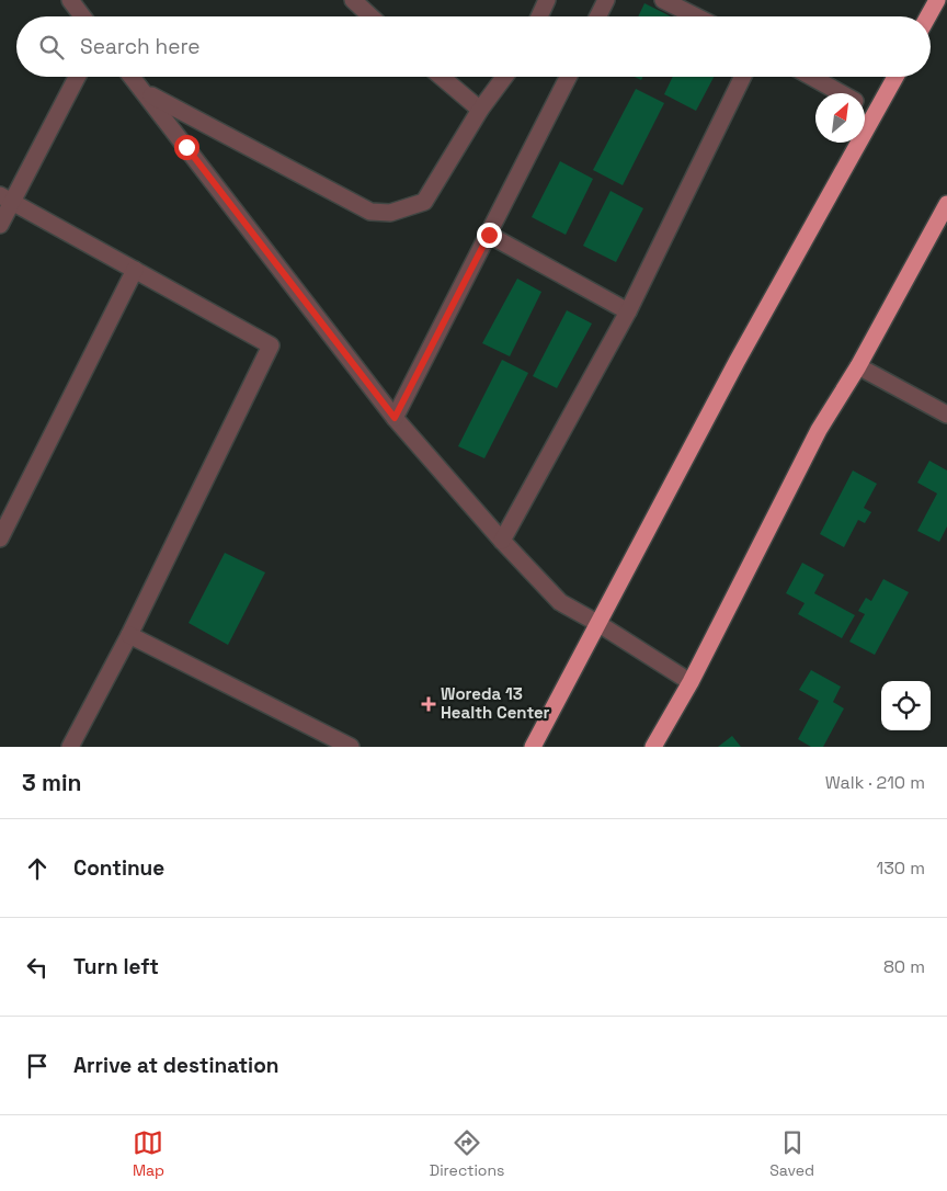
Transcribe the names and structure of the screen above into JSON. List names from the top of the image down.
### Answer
{
  "places": {
    "health": ["Woreda 13 Health Center"]
  },
  "north": "top right",
  "page": {
    "search": "Search here",
    "heading": ["3 min", "Walk · 210 m"],
    "list": [
      ["Continue", "130 m"],
      ["Turn left", "80 m"],
      "Arrive at destination"
    ],
    "nav": ["Map", "Directions", "Saved"]
  }
}
